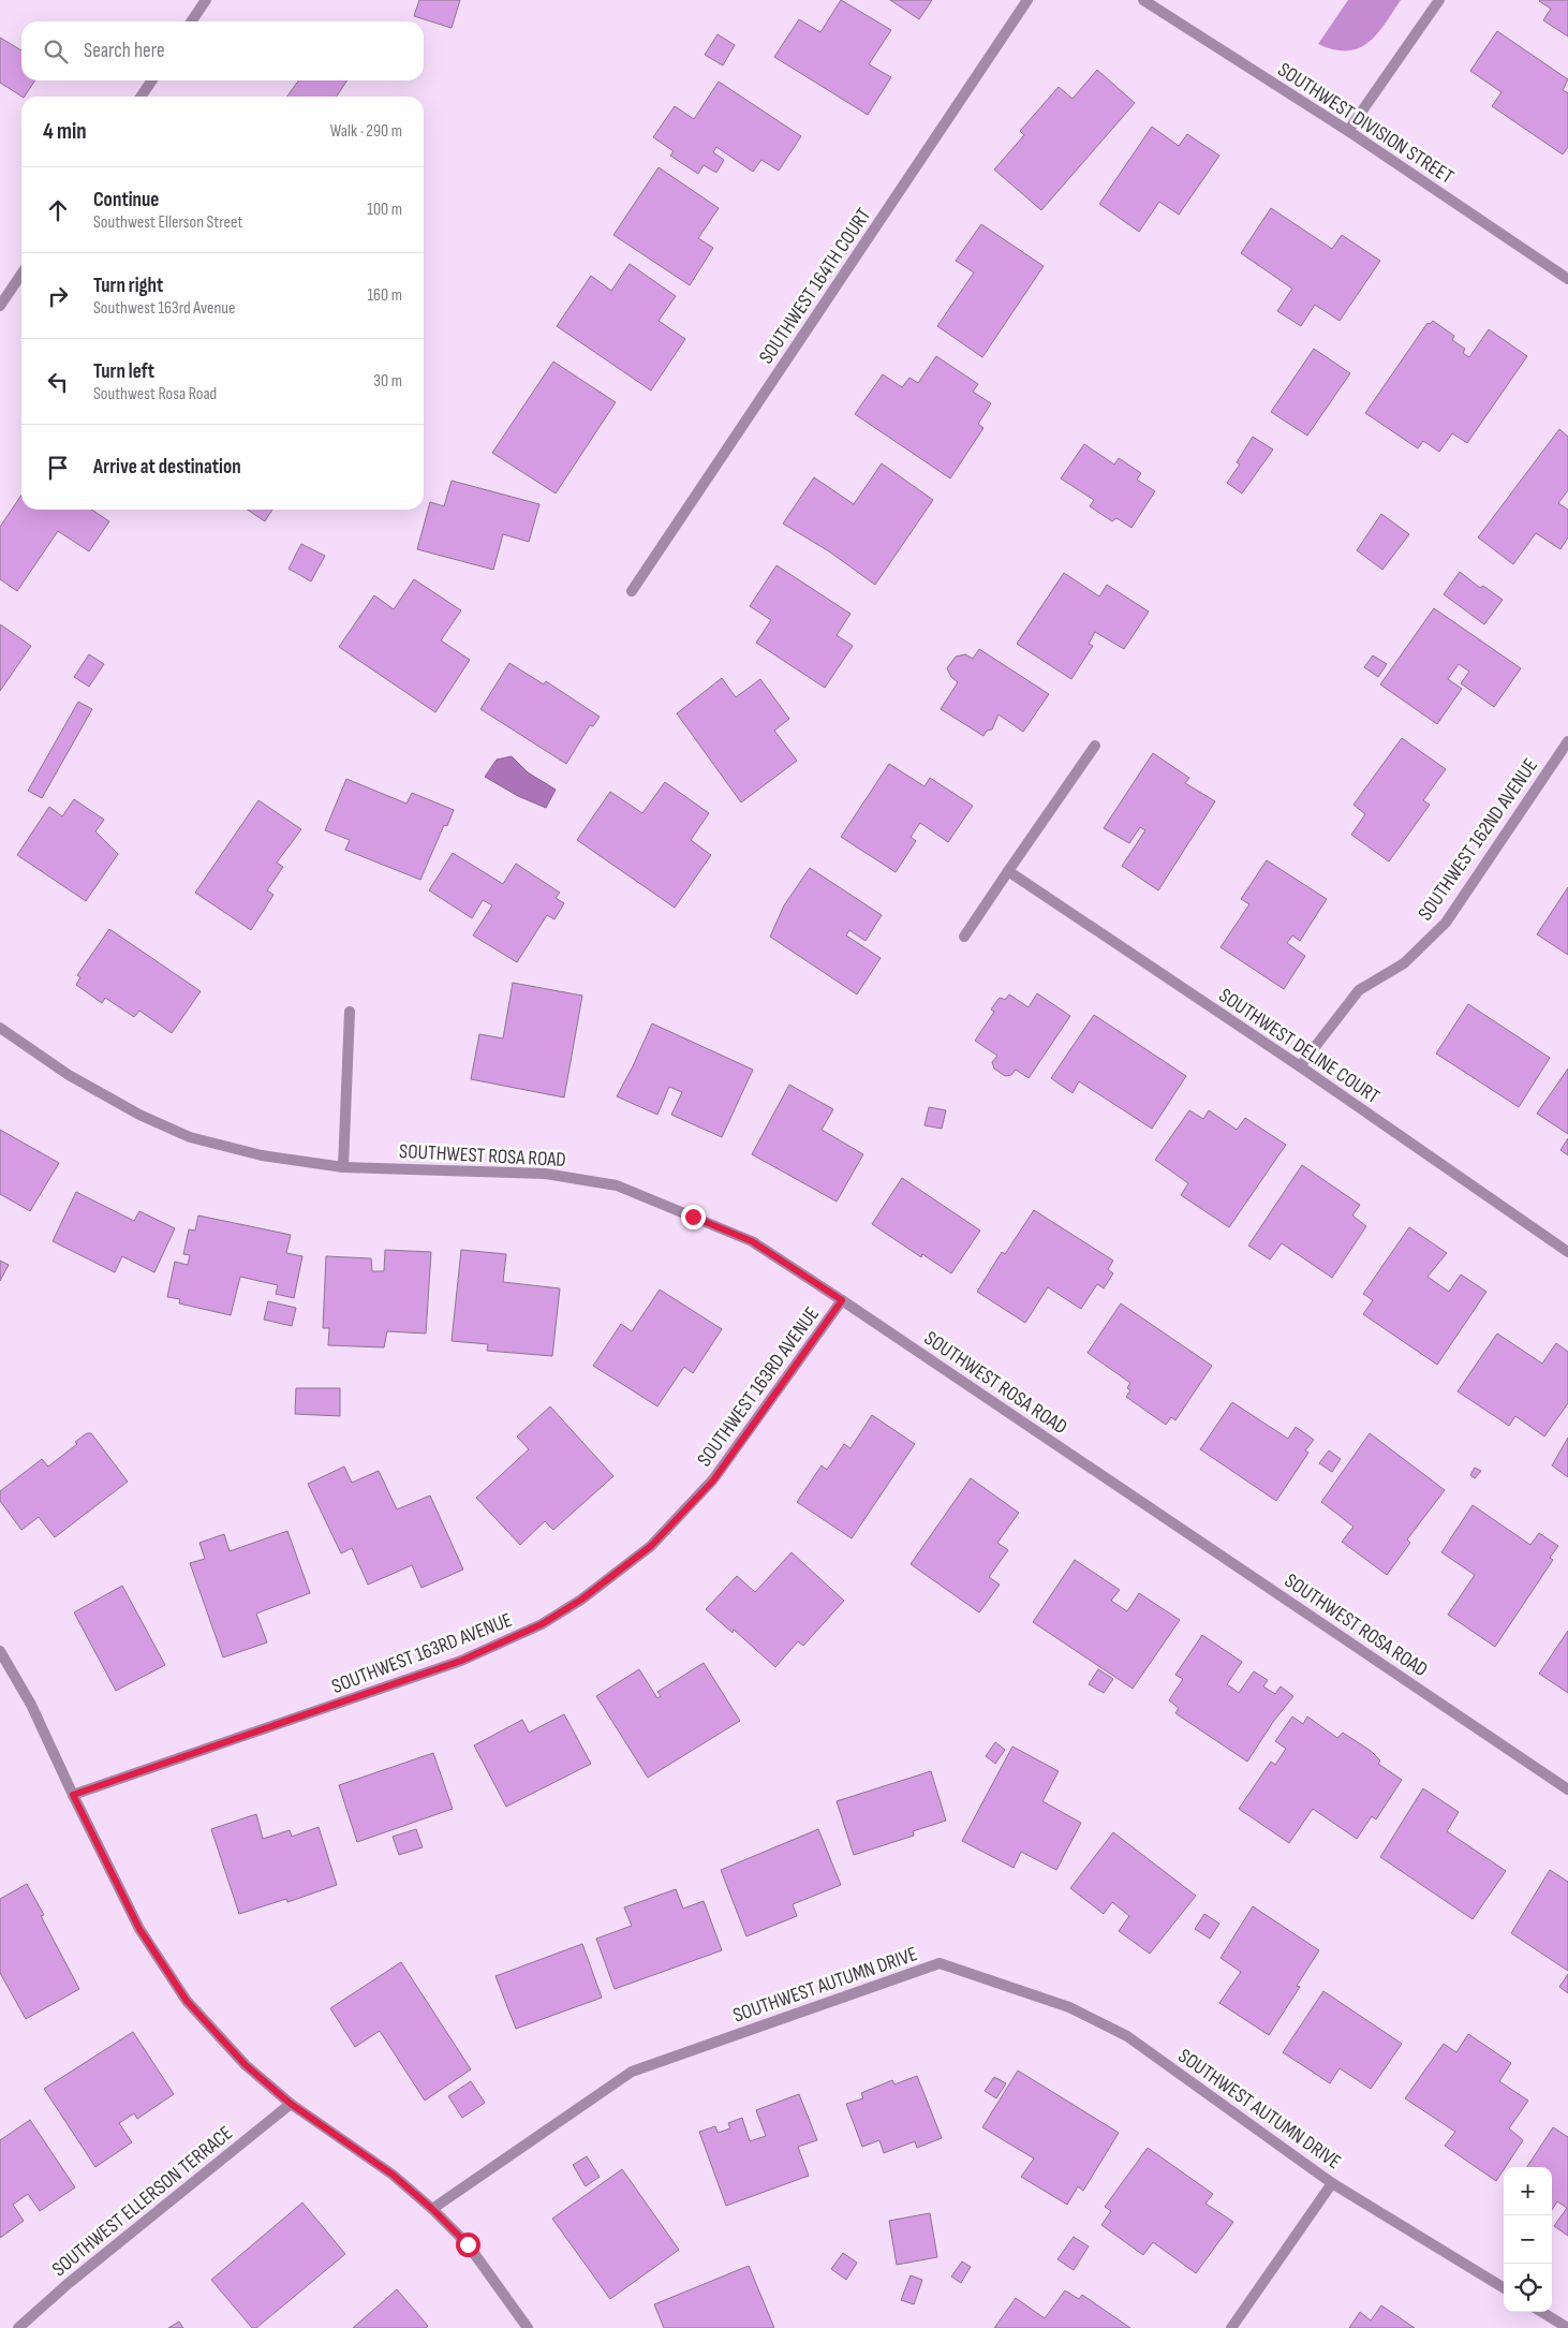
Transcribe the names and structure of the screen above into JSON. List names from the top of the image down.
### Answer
{
  "streets": {
    "street": [
      "SOUTHWEST DIVISION STREET",
      "SOUTHWEST 164TH COURT",
      "SOUTHWEST 162ND AVENUE",
      "SOUTHWEST DELINE COURT",
      "SOUTHWEST ROSA ROAD",
      "SOUTHWEST 163RD AVENUE",
      "SOUTHWEST AUTUMN DRIVE",
      "SOUTHWEST ELLERSON TERRACE"
    ]
  },
  "crossings": [
    ["SOUTHWEST 162ND AVENUE", "SOUTHWEST DELINE COURT"],
    ["SOUTHWEST ROSA ROAD", "SOUTHWEST 163RD AVENUE"]
  ],
  "page": {
    "search": "Search here",
    "heading": ["4 min", "Walk · 290 m"],
    "list": [
      ["Continue", "Southwest Ellerson Street", "100 m"],
      ["Turn right", "Southwest 163rd Avenue", "160 m"],
      ["Turn left", "Southwest Rosa Road", "30 m"],
      "Arrive at destination"
    ],
    "map_buttons": ["+", "−"]
  }
}
